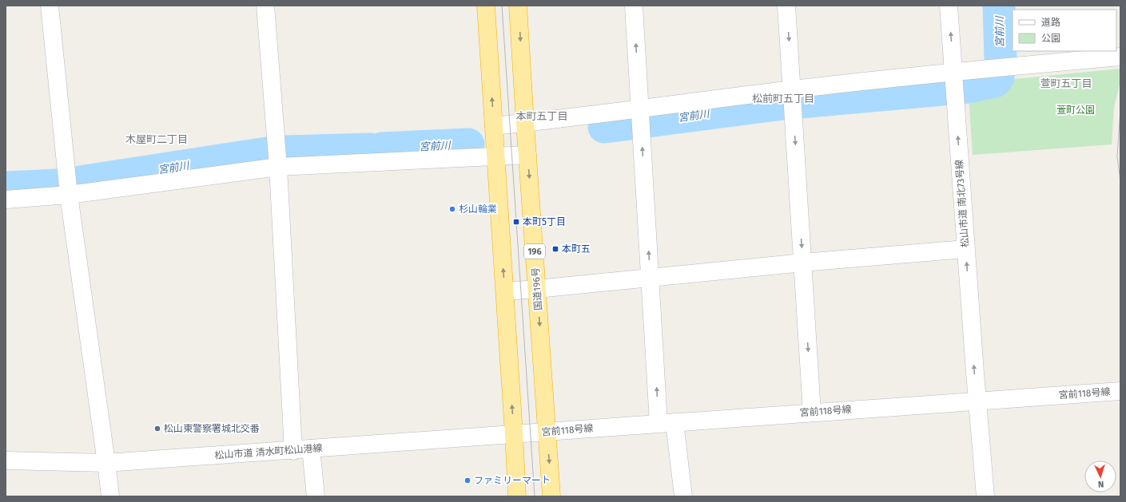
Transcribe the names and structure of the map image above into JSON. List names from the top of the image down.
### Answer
{
  "streets": {
    "highway": ["196", "国道196号"],
    "street": ["松山市道 南北73号線", "宮前118号線", "松山市道 清水町松山港線"]
  },
  "crossings": [
    ["松山市道 南北73号線", "宮前118号線"],
    ["国道196号", "宮前118号線"],
    ["国道196号", "松山市道 清水町松山港線"],
    ["宮前118号線", "松山市道 清水町松山港線"]
  ],
  "one_way": ["松山市道 南北73号線"],
  "districts": [
    "萱町五丁目",
    "松前町五丁目",
    "本町五丁目",
    "木屋町二丁目"
  ],
  "water": ["宮前川"],
  "parks": ["萱町公園"],
  "places": {
    "other": ["杉山輪業", "松山東警察署城北交番", "ファミリーマート"],
    "transit": ["本町5丁目", "本町五"]
  },
  "legend": ["道路", "公園"],
  "north": "bottom"
}
